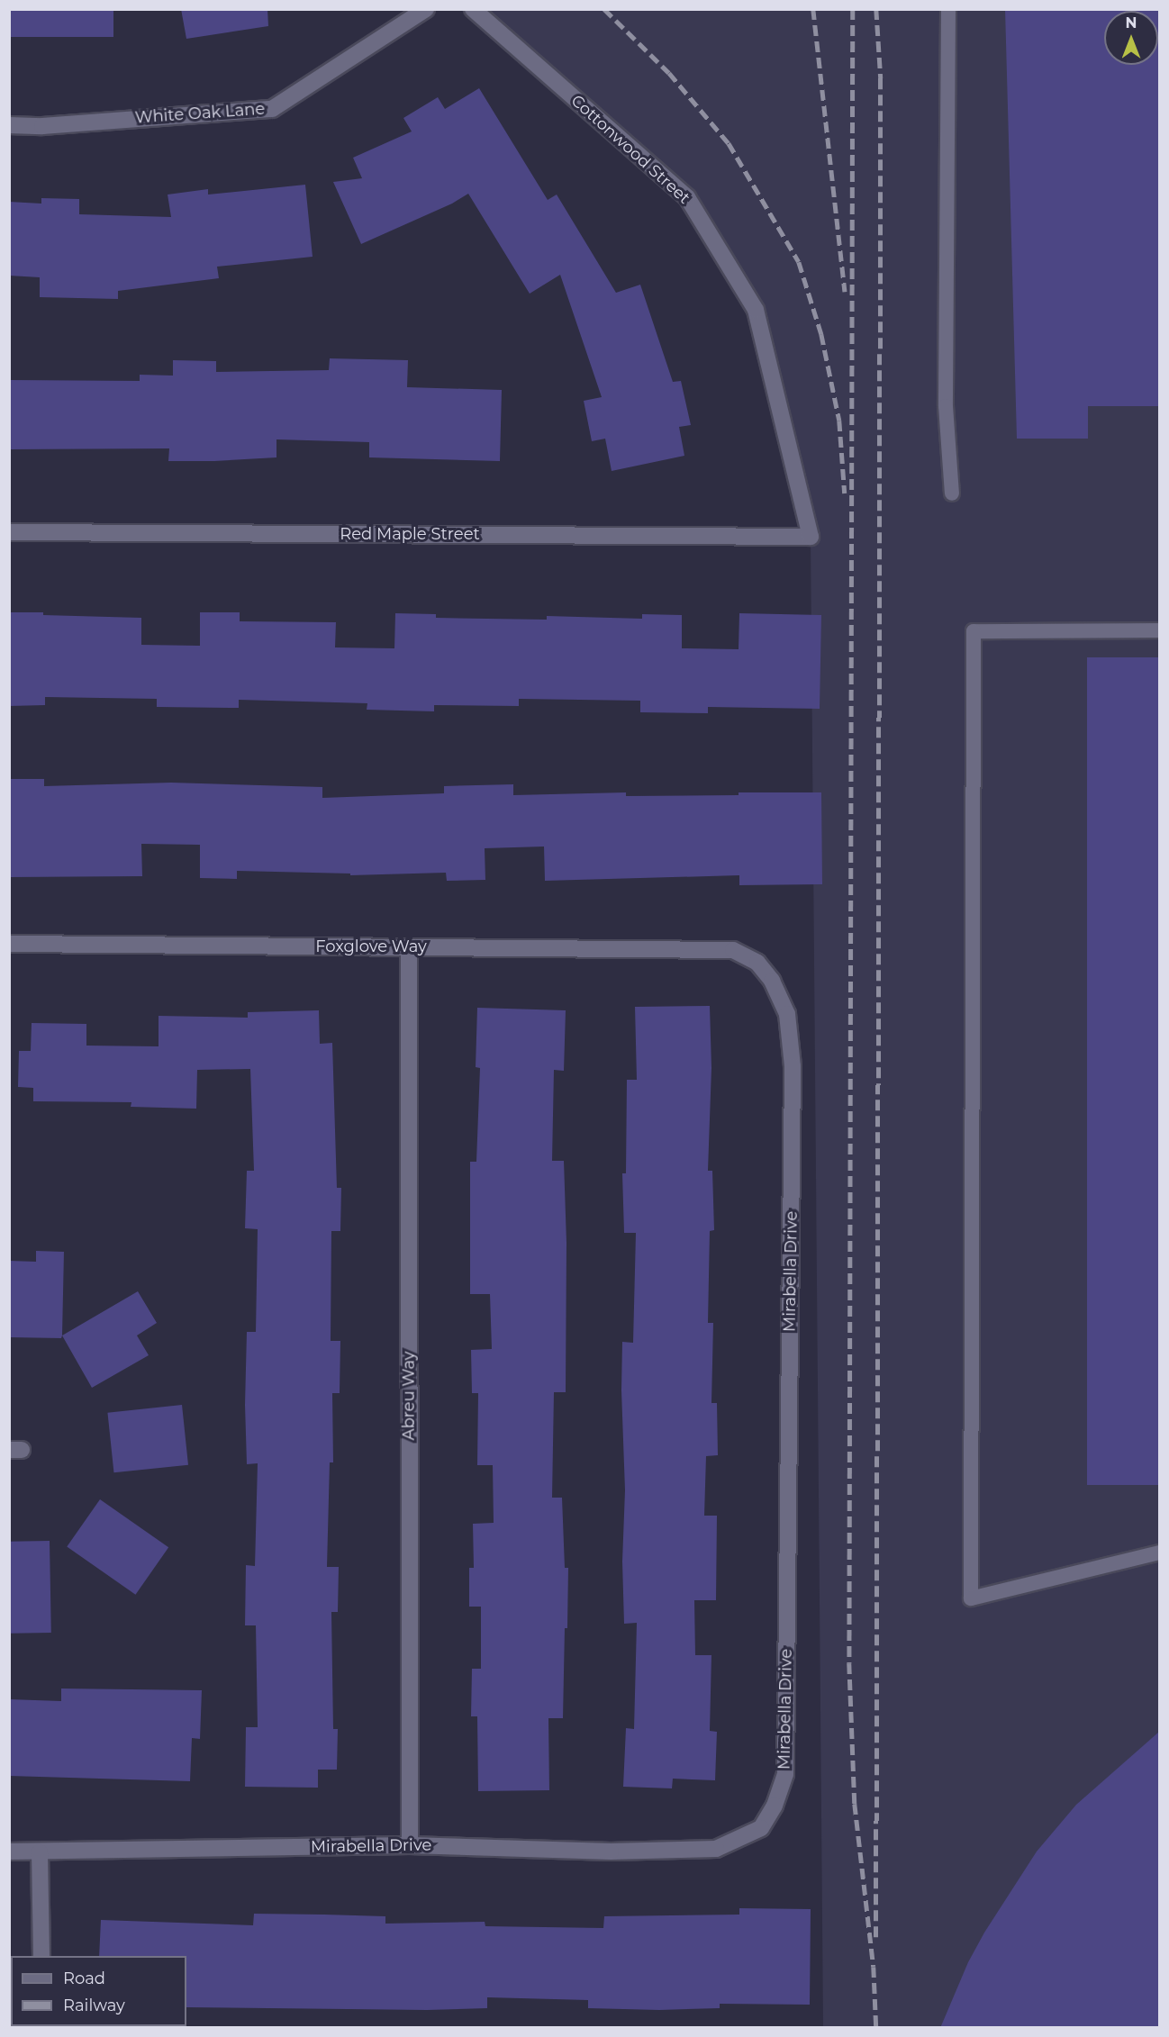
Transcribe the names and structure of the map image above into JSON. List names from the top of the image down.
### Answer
{
  "streets": {
    "street": [
      "White Oak Lane",
      "Cottonwood Street",
      "Red Maple Street",
      "Foxglove Way",
      "Mirabella Drive",
      "Abreu Way"
    ]
  },
  "crossings": [
    ["Cottonwood Street", "Red Maple Street"],
    ["Foxglove Way", "Mirabella Drive"],
    ["Foxglove Way", "Abreu Way"],
    ["Mirabella Drive", "Abreu Way"]
  ],
  "legend": ["Road", "Railway"],
  "north": "top"
}
